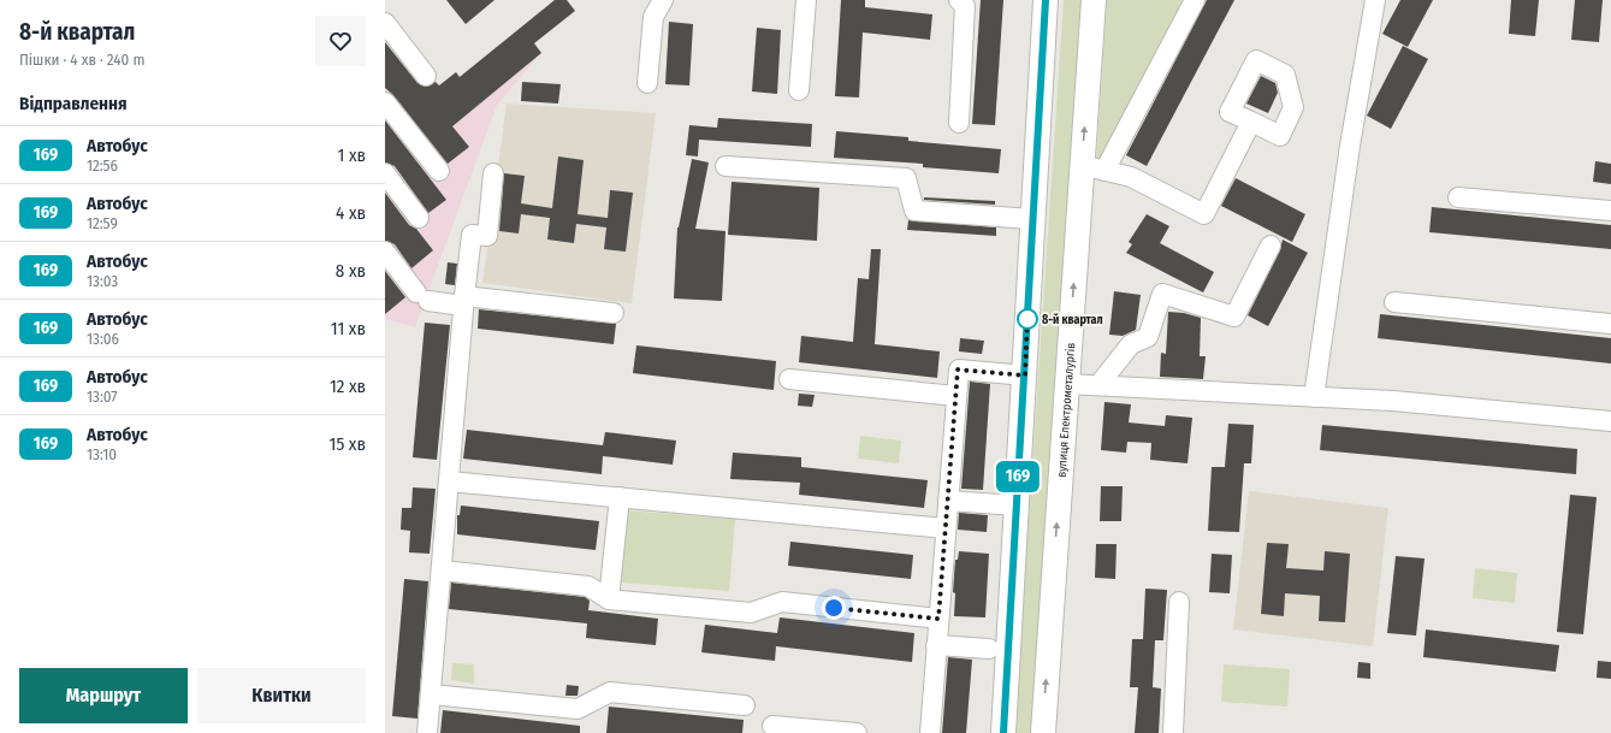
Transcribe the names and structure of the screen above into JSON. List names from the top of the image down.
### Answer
{
  "streets": {
    "main road": ["вулиця Електрометалургів"]
  },
  "places": ["8-й квартал"],
  "lines": ["bus line 169"],
  "page": {
    "heading": [
      ["8-й квартал", "Пішки · 4 хв · 240 m"],
      "Відправлення"
    ],
    "on_map": "169",
    "list": [
      {
        "mark": "169",
        "name": "Автобус",
        "note": "12:56",
        "value": "1 хв"
      },
      {
        "mark": "169",
        "name": "Автобус",
        "note": "12:59",
        "value": "4 хв"
      },
      {
        "mark": "169",
        "name": "Автобус",
        "note": "13:03",
        "value": "8 хв"
      },
      {
        "mark": "169",
        "name": "Автобус",
        "note": "13:06",
        "value": "11 хв"
      },
      {
        "mark": "169",
        "name": "Автобус",
        "note": "13:07",
        "value": "12 хв"
      },
      {
        "mark": "169",
        "name": "Автобус",
        "note": "13:10",
        "value": "15 хв"
      }
    ],
    "buttons": ["Маршрут", "Квитки"]
  }
}
